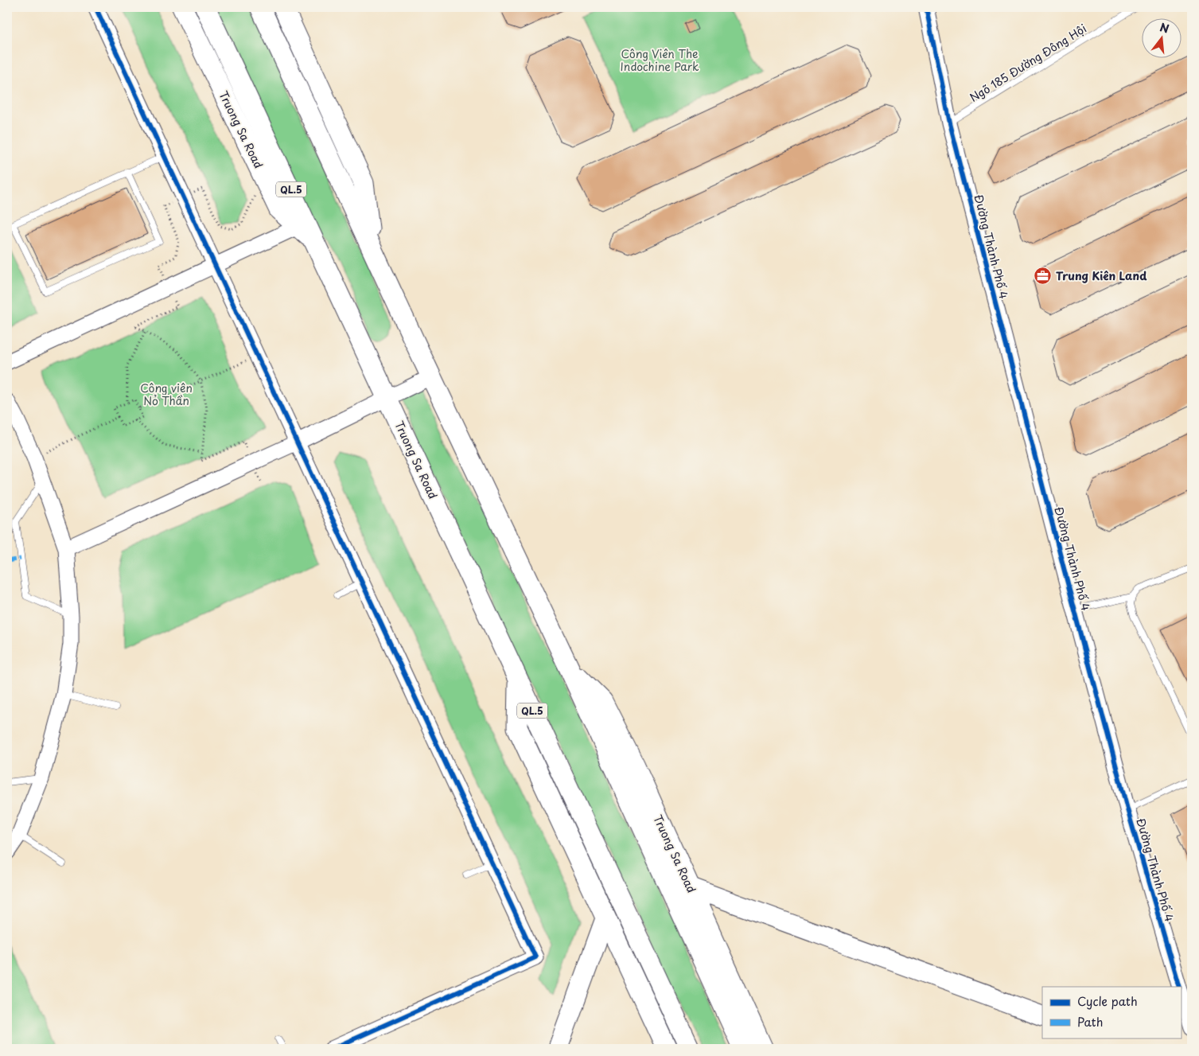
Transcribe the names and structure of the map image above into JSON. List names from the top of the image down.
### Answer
{
  "streets": {
    "highway": ["Truong Sa Road", "QL.5"],
    "street": ["Đường Thành Phố 4"],
    "lane": ["Ngõ 185 Đường Đông Hội"]
  },
  "crossings": [
    ["Ngõ 185 Đường Đông Hội", "Đường Thành Phố 4"]
  ],
  "parks": ["Công Viên The Indochine Park", "Công viên Nỏ Thần"],
  "places": {
    "office": ["Trung Kiên Land"]
  },
  "legend": ["Cycle path", "Path"],
  "north": "top"
}
